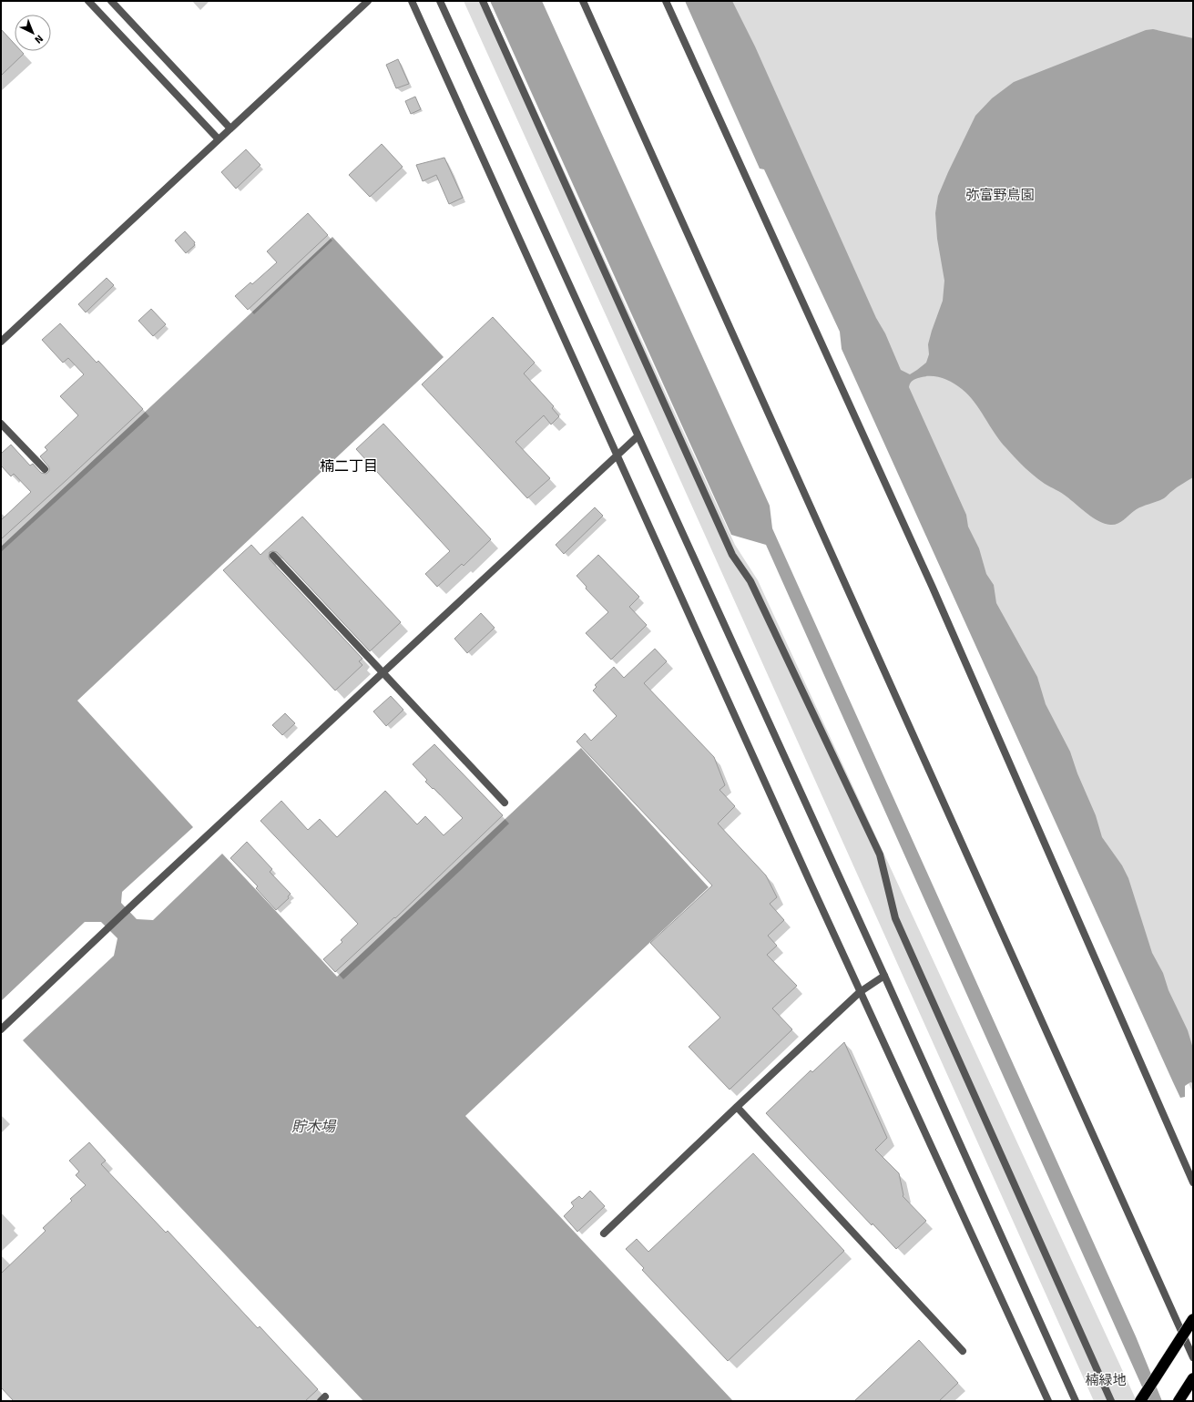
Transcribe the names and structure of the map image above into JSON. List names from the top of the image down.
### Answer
{
  "districts": ["楠二丁目"],
  "water": ["貯木場"],
  "parks": ["弥富野鳥園", "楠緑地"],
  "north": "bottom right"
}
